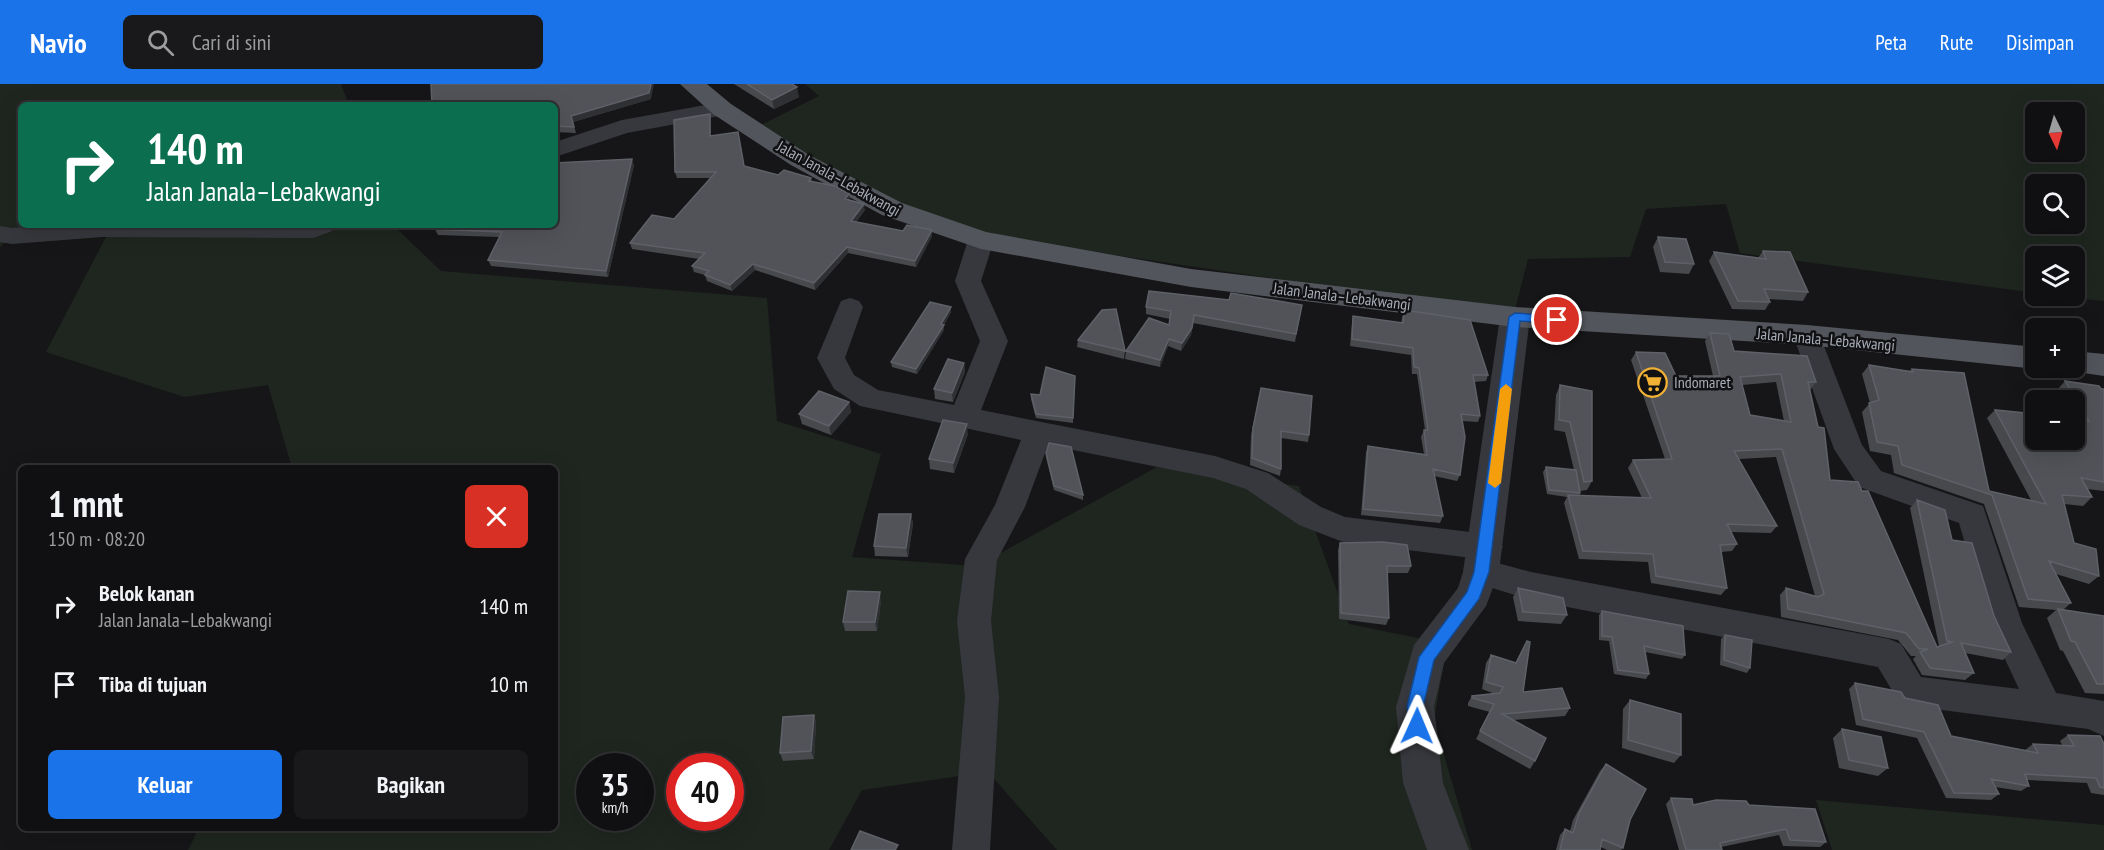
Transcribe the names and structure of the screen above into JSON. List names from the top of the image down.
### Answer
{
  "streets": {
    "main road": ["Jalan Janala–Lebakwangi"]
  },
  "places": {
    "supermarket": ["Indomaret"]
  },
  "north": "bottom",
  "page": {
    "header": "Navio",
    "search": "Cari di sini",
    "nav": ["Peta", "Rute", "Disimpan"],
    "map_buttons": ["+", "−"],
    "turn": ["140 m", "Jalan Janala–Lebakwangi"],
    "heading": ["1 mnt", "150 m · 08:20"],
    "list": [
      {
        "name": "Belok kanan",
        "note": "Jalan Janala–Lebakwangi",
        "value": "140 m"
      },
      {
        "name": "Tiba di tujuan",
        "value": "10 m"
      }
    ],
    "buttons": ["Keluar", "Bagikan"],
    "speed": "35 km/h",
    "limit": "40"
  }
}
